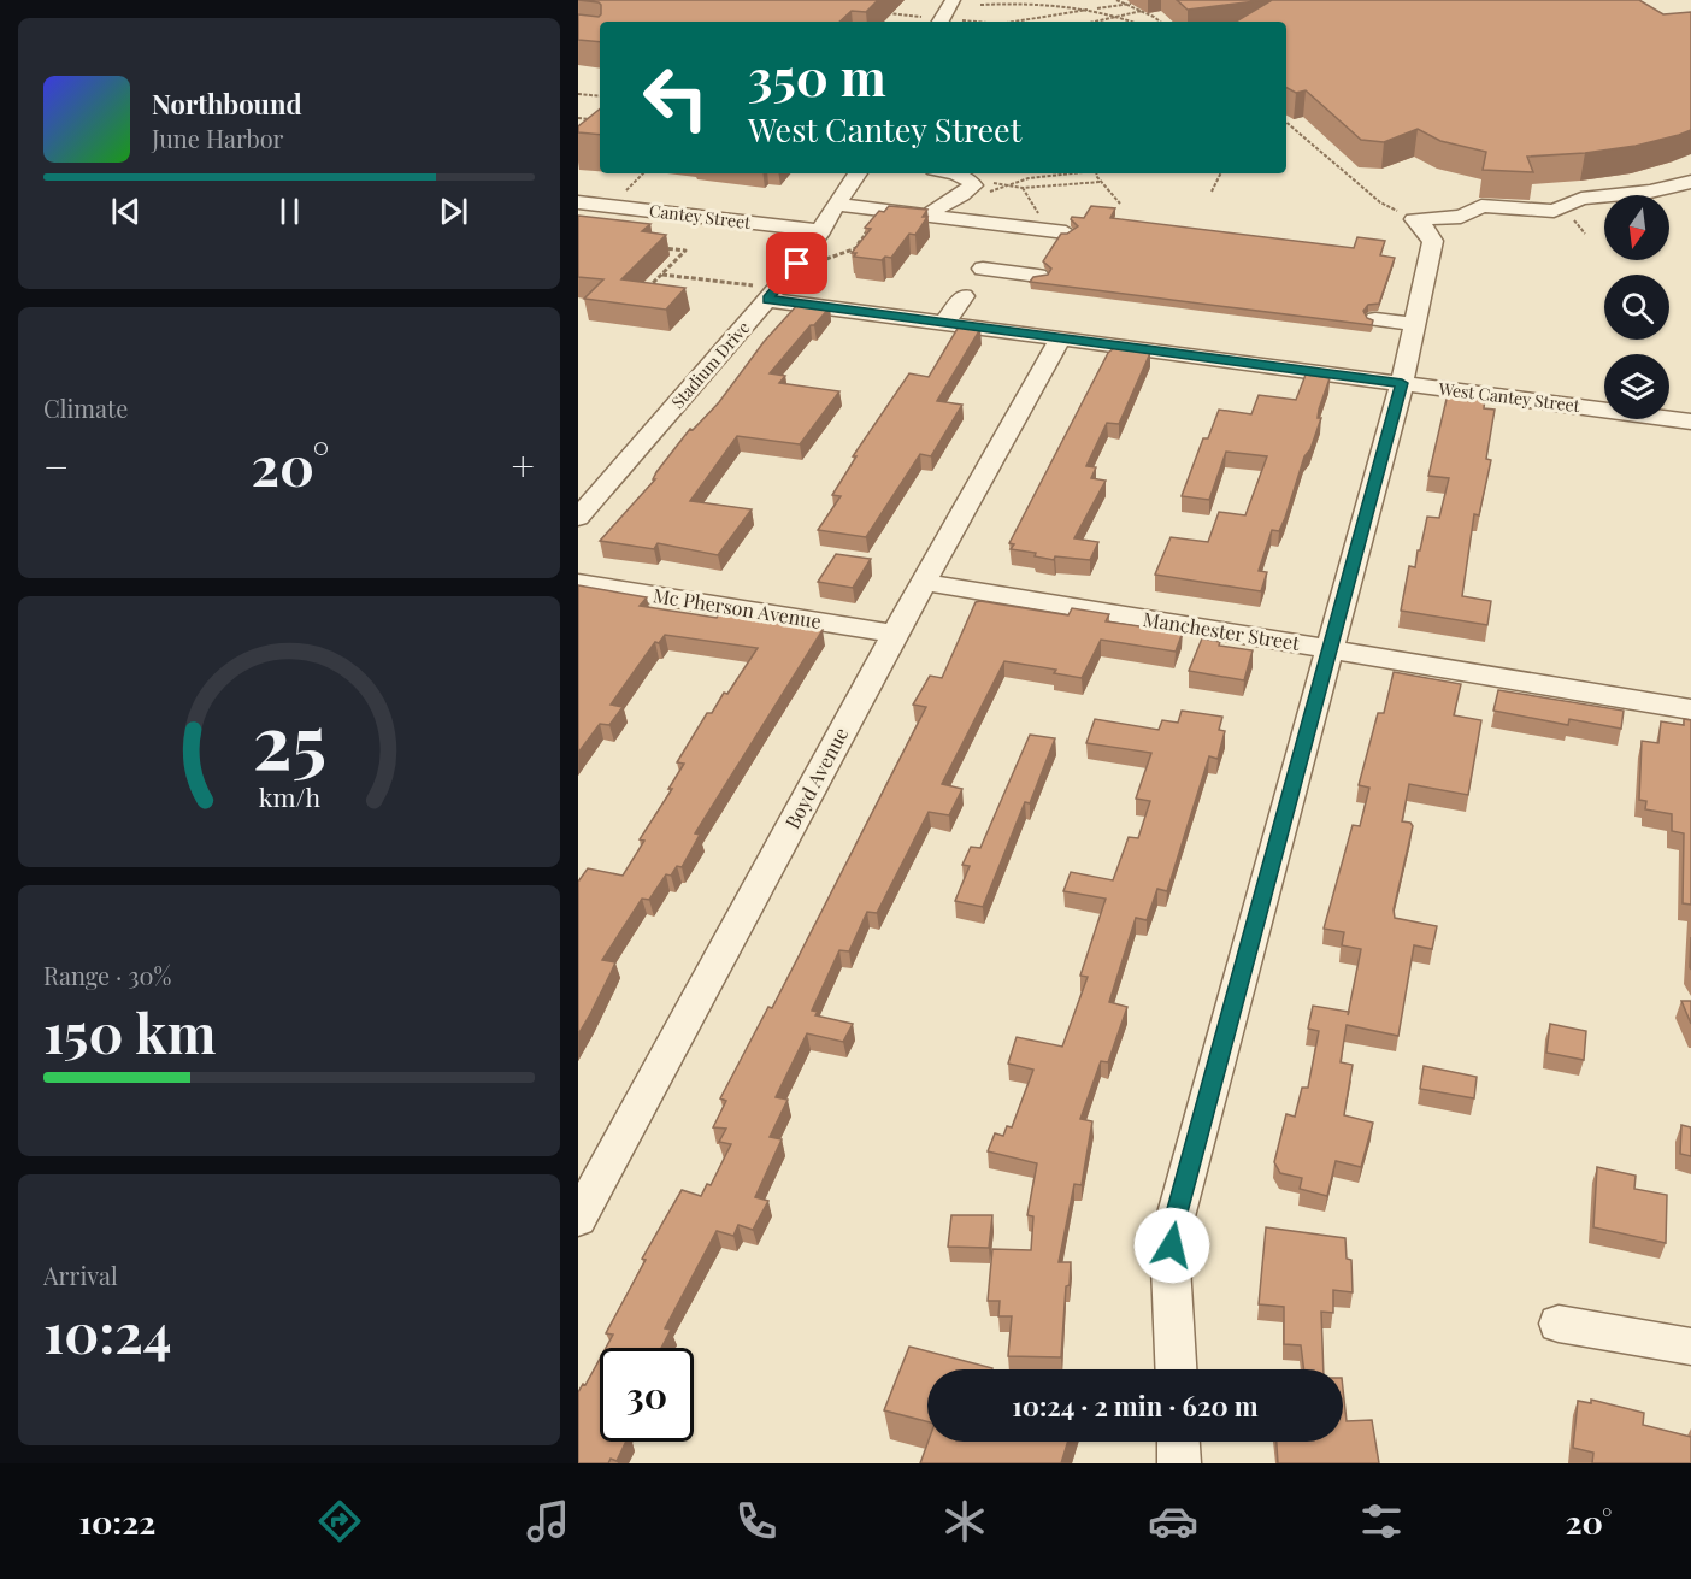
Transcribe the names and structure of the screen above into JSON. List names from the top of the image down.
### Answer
{
  "streets": {
    "street": [
      "Cantey Street",
      "Stadium Drive",
      "West Cantey Street",
      "Mc Pherson Avenue",
      "Manchester Street",
      "Boyd Avenue"
    ]
  },
  "crossings": [
    ["Cantey Street", "Stadium Drive"],
    ["Stadium Drive", "West Cantey Street"],
    ["West Cantey Street", "Boyd Avenue"],
    ["Mc Pherson Avenue", "Boyd Avenue"],
    ["Manchester Street", "Boyd Avenue"]
  ],
  "north": "bottom",
  "page": {
    "turn": ["350 m", "West Cantey Street"],
    "song": ["Northbound", "June Harbor"],
    "tile": [
      "Climate",
      ["Range · 30%", "150 km"],
      ["Arrival", "10:24"]
    ],
    "heat": ["−", "20°", "+"],
    "limit": "30",
    "trip": "10:24 · 2 min · 620 m",
    "tabs": ["10:22", "20°"],
    "gauge": ["25", "km/h"]
  }
}
